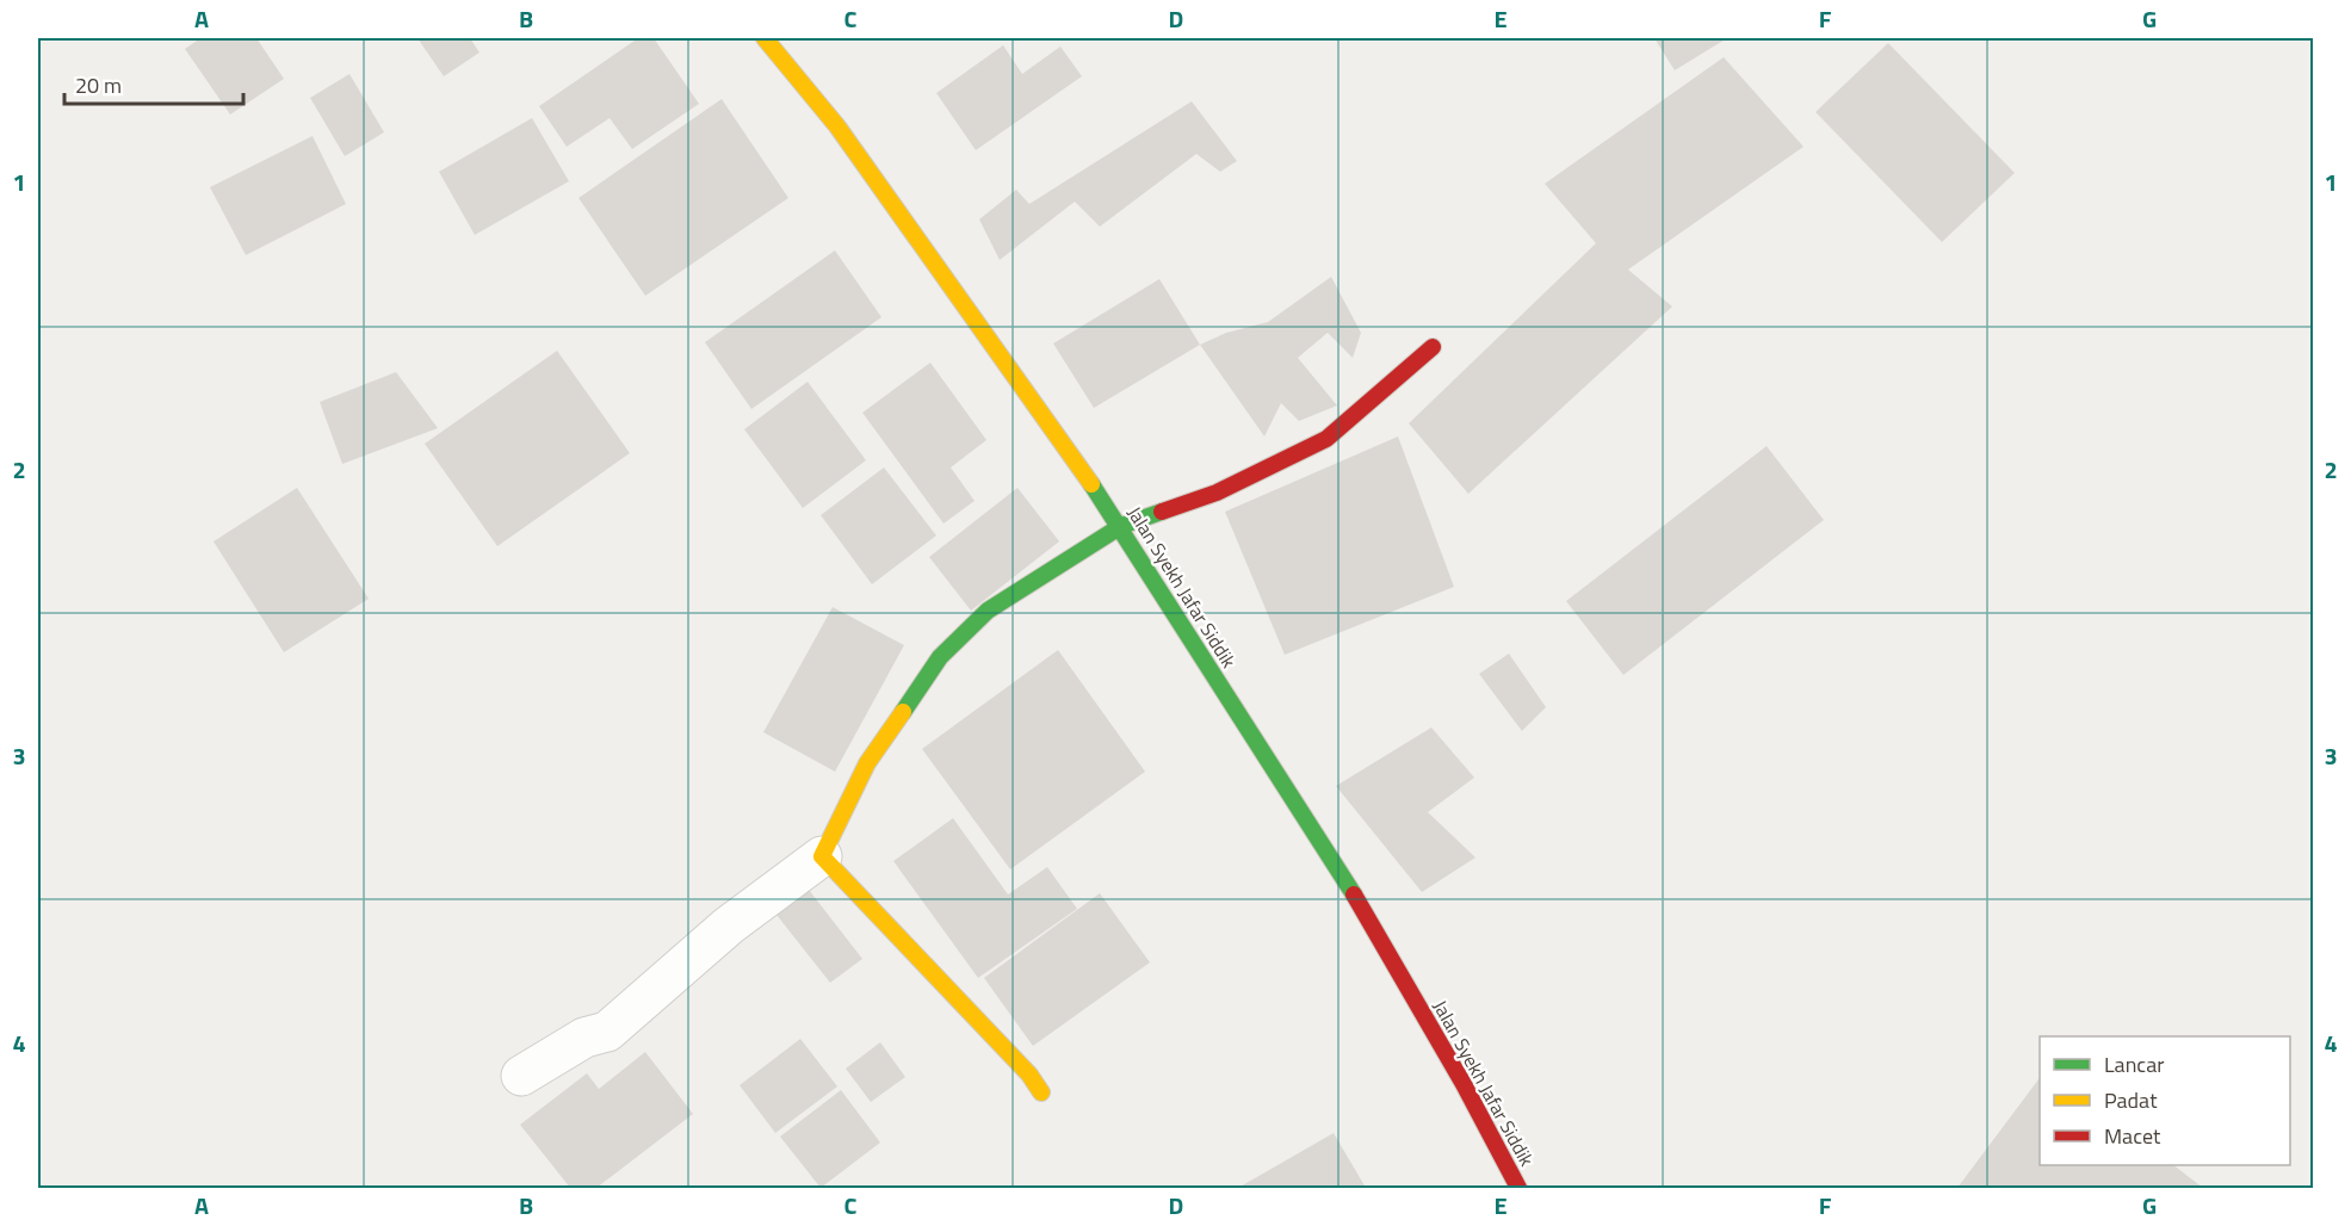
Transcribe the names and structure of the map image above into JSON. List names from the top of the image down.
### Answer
{
  "streets": {
    "main road": ["Jalan Syekh Jafar Siddik"]
  },
  "legend": ["Lancar", "Padat", "Macet"],
  "scale_bar": "20 m",
  "grid": {
    "columns": [
      "A",
      "B",
      "C",
      "D",
      "E",
      "F",
      "G"
    ],
    "rows": [
      "1",
      "2",
      "3",
      "4"
    ]
  }
}
